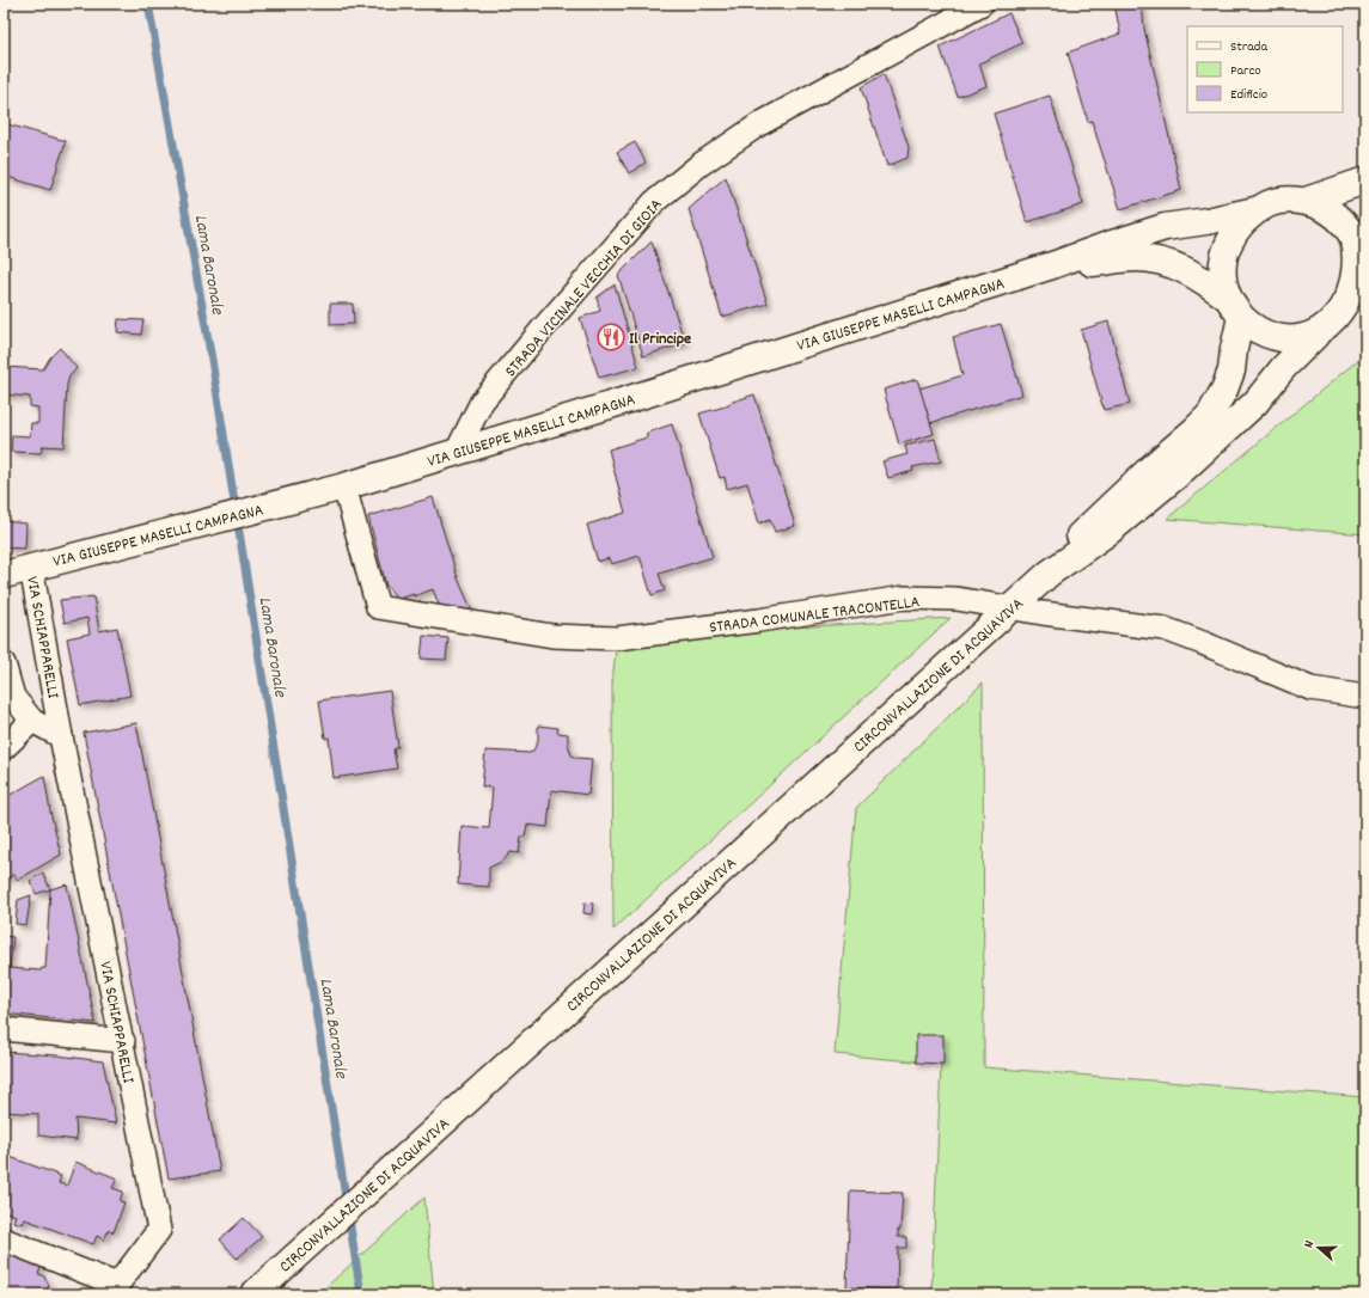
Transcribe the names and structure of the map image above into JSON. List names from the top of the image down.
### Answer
{
  "streets": {
    "main road": ["VIA GIUSEPPE MASELLI CAMPAGNA", "CIRCONVALLAZIONE DI ACQUAVIVA"],
    "street": ["STRADA VICINALE VECCHIA DI GIOIA", "STRADA COMUNALE TRACONTELLA", "VIA SCHIAPPARELLI"]
  },
  "crossings": [
    ["STRADA VICINALE VECCHIA DI GIOIA", "VIA GIUSEPPE MASELLI CAMPAGNA"],
    ["VIA GIUSEPPE MASELLI CAMPAGNA", "STRADA COMUNALE TRACONTELLA"],
    ["VIA GIUSEPPE MASELLI CAMPAGNA", "VIA SCHIAPPARELLI"],
    ["STRADA COMUNALE TRACONTELLA", "CIRCONVALLAZIONE DI ACQUAVIVA"]
  ],
  "water": ["Lama Baronale"],
  "places": {
    "restaurant": ["Il Principe"]
  },
  "legend": ["Strada", "Parco", "Edificio"],
  "north": "left"
}
